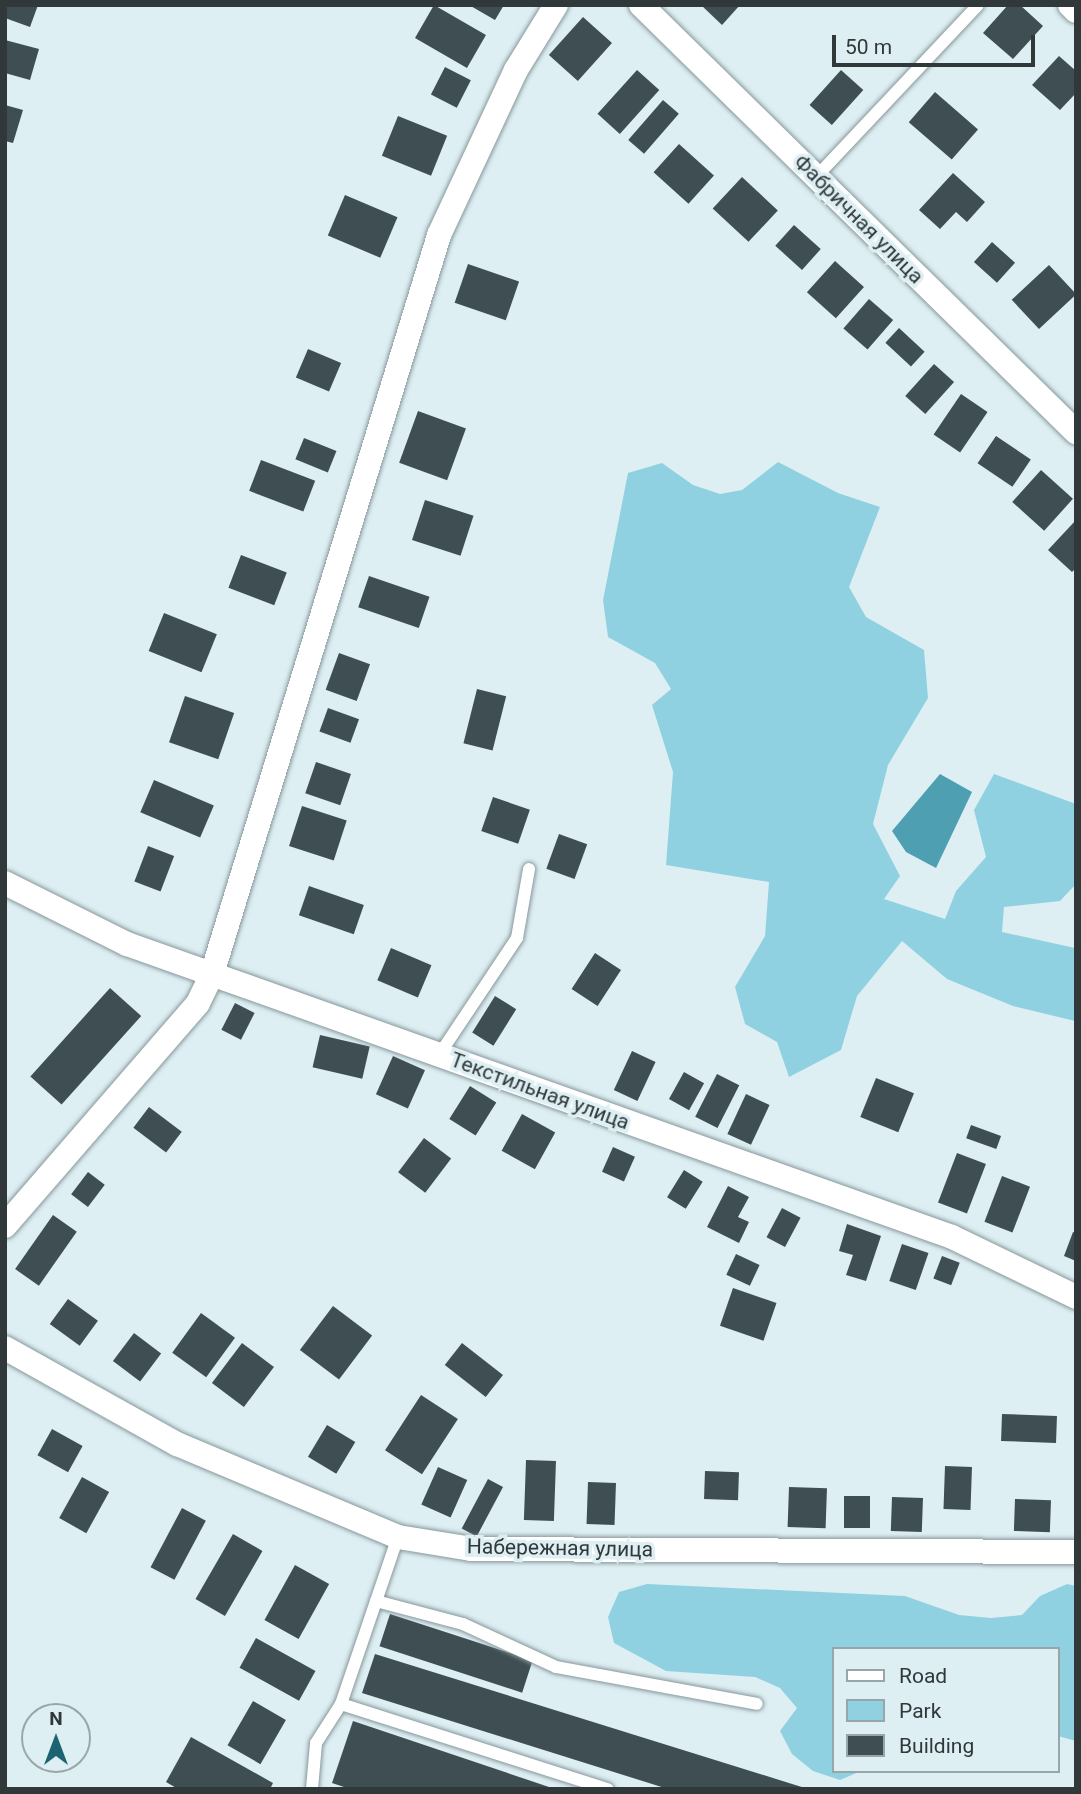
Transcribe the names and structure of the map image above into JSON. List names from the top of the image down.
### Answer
{
  "streets": {
    "street": ["Фабричная улица", "Текстильная улица", "Набережная улица"]
  },
  "legend": ["Road", "Park", "Building"],
  "scale_bar": "50 m",
  "north": "top"
}
